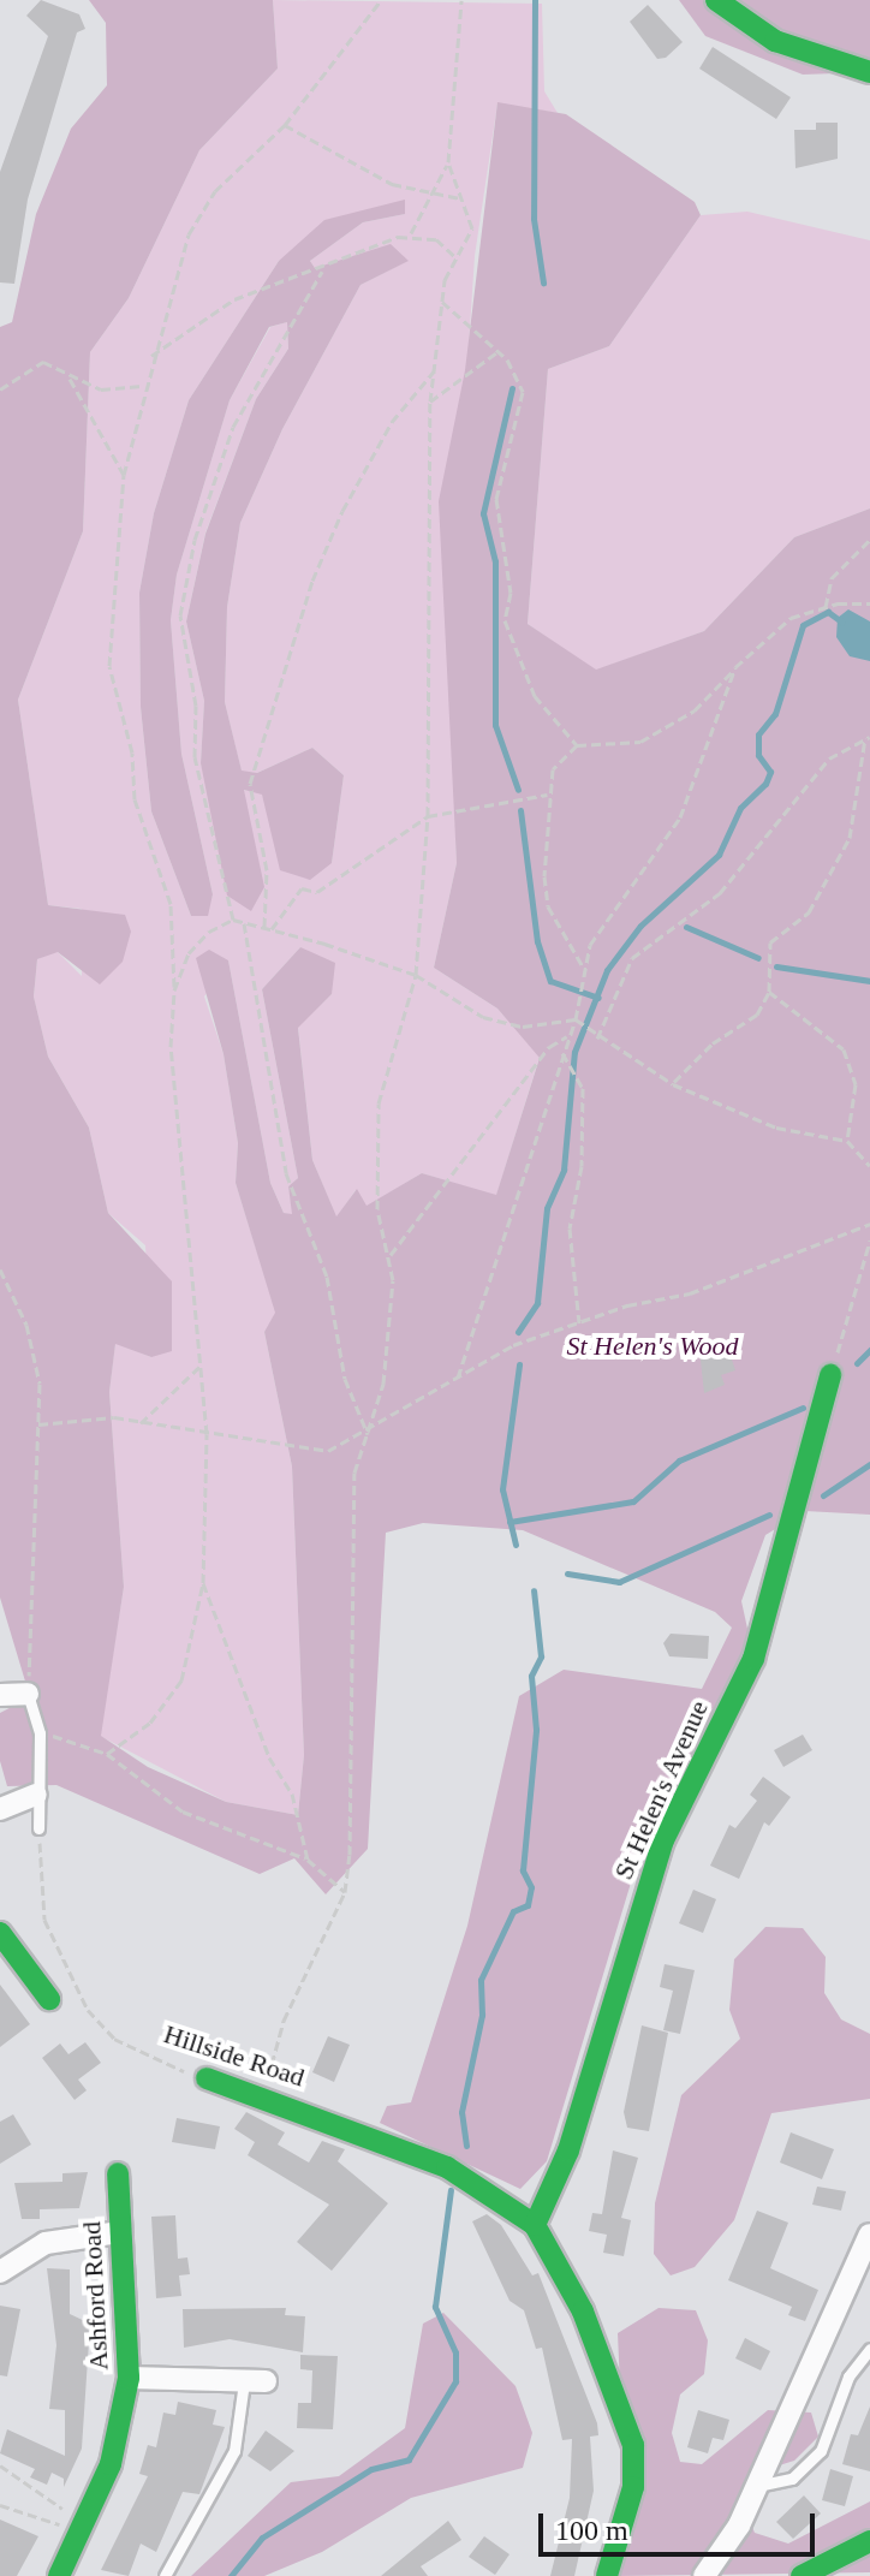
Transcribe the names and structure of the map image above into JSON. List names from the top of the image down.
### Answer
{
  "streets": {
    "street": ["St Helen's Avenue", "Hillside Road", "Ashford Road"]
  },
  "crossings": [
    ["St Helen's Avenue", "Hillside Road"]
  ],
  "parks": ["St Helen's Wood"],
  "scale_bar": "100 m"
}
